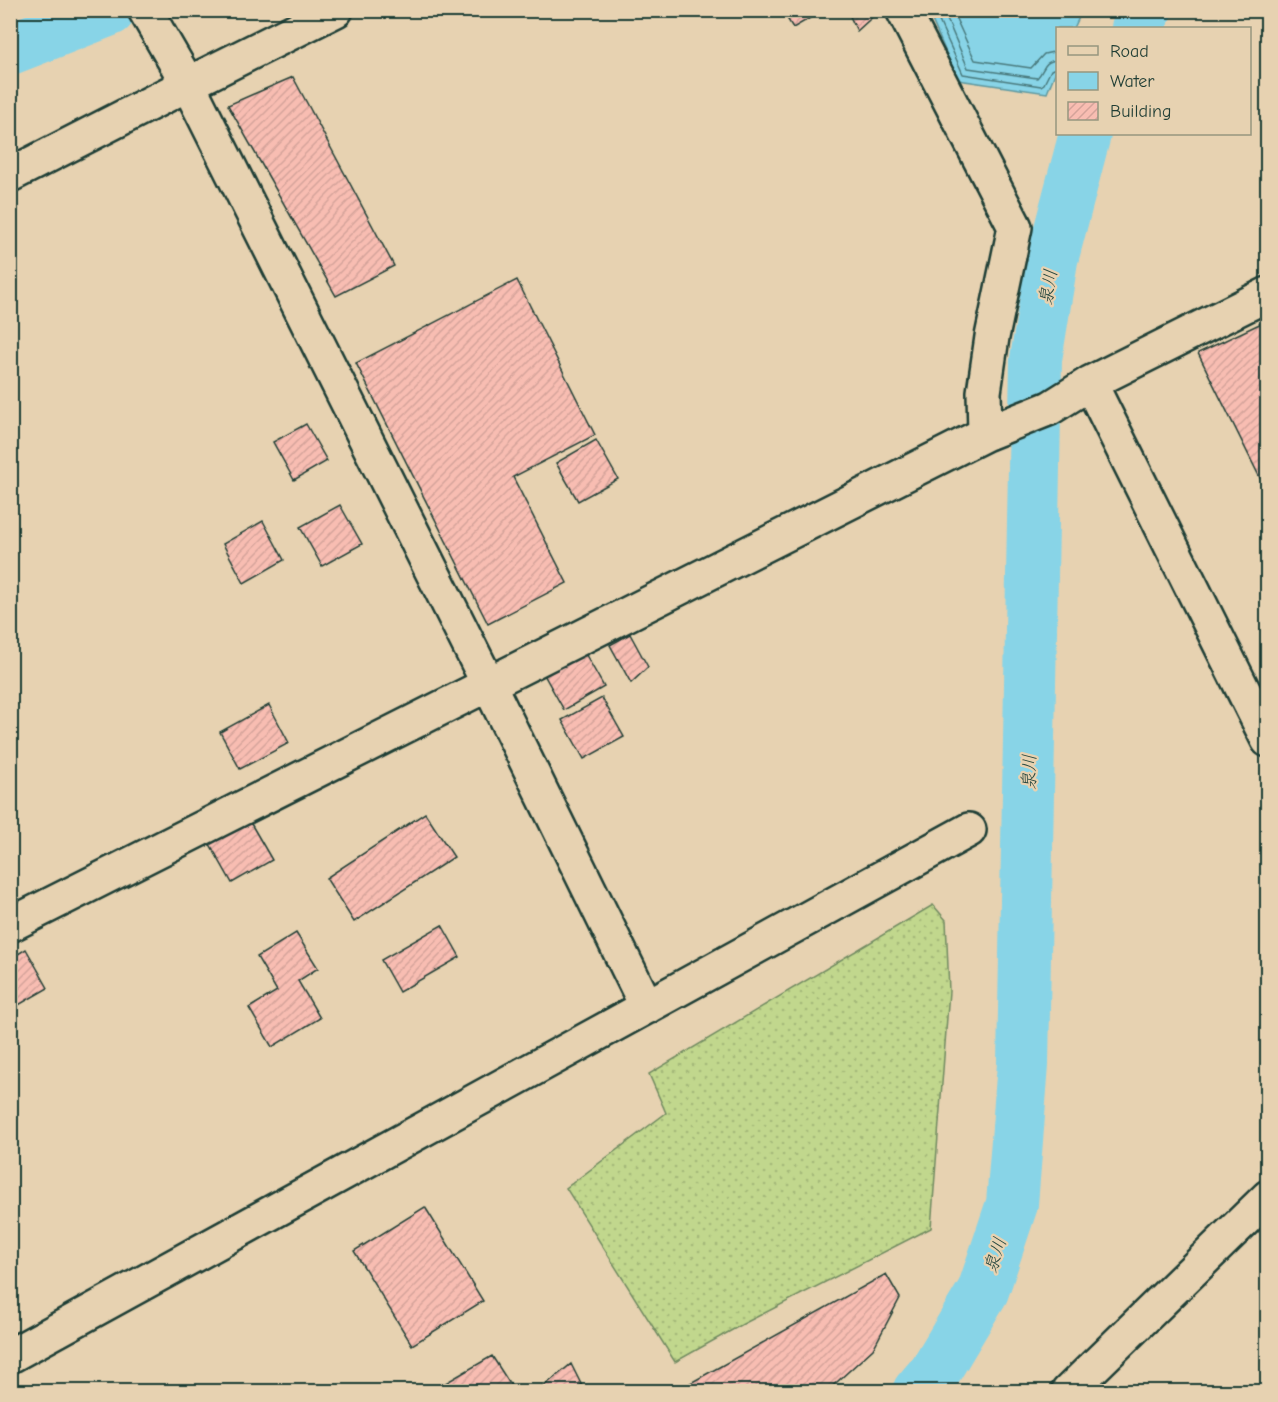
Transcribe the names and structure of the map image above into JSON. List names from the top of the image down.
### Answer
{
  "water": ["泉川"],
  "legend": ["Road", "Water", "Building"]
}
